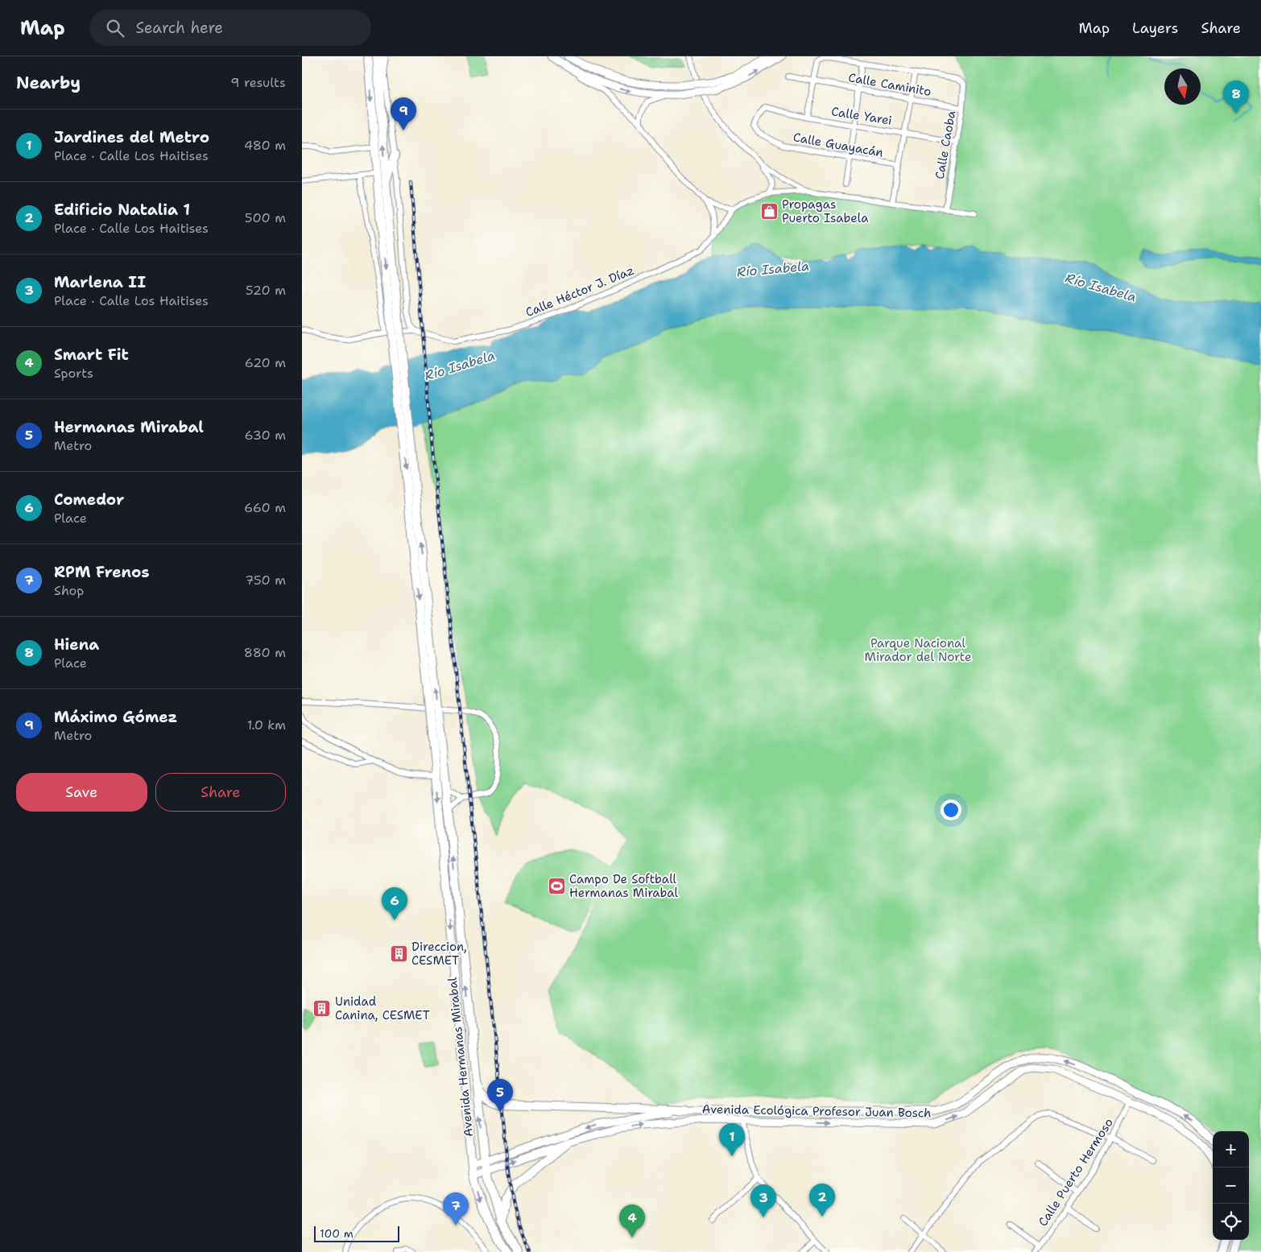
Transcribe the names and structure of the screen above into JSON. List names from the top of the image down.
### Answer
{
  "streets": {
    "main road": ["Avenida Hermanas Mirabal"],
    "street": [
      "Calle Caminito",
      "Calle Yarei",
      "Calle Guayacán",
      "Calle Caoba",
      "Calle Héctor J. Díaz",
      "Avenida Ecológica Profesor Juan Bosch",
      "Calle Puerto Hermoso"
    ]
  },
  "crossings": [
    ["Calle Caminito", "Calle Caoba"],
    ["Calle Yarei", "Calle Guayacán"],
    ["Calle Yarei", "Calle Caoba"],
    ["Avenida Hermanas Mirabal", "Avenida Ecológica Profesor Juan Bosch"],
    ["Avenida Ecológica Profesor Juan Bosch", "Calle Puerto Hermoso"]
  ],
  "water": ["Río Isabela"],
  "parks": ["Parque Nacional Mirador del Norte"],
  "places": {
    "shop": ["Propagas Puerto Isabela"],
    "sports": ["Campo De Softball Hermanas Mirabal"],
    "building": ["Direccion, CESMET", "Unidad Canina, CESMET"]
  },
  "scale_bar": "100 m",
  "north": "bottom",
  "page": {
    "header": "Map",
    "search": "Search here",
    "nav": ["Map", "Layers", "Share"],
    "heading": ["Nearby", "9 results"],
    "pins": [
      "8",
      "9",
      "6",
      "5",
      "1",
      "2",
      "3",
      "7",
      "4"
    ],
    "list": [
      {
        "mark": "1",
        "name": "Jardines del Metro",
        "note": "Place · Calle Los Haitises",
        "value": "480 m"
      },
      {
        "mark": "2",
        "name": "Edificio Natalia 1",
        "note": "Place · Calle Los Haitises",
        "value": "500 m"
      },
      {
        "mark": "3",
        "name": "Marlena II",
        "note": "Place · Calle Los Haitises",
        "value": "520 m"
      },
      {
        "mark": "4",
        "name": "Smart Fit",
        "note": "Sports",
        "value": "620 m"
      },
      {
        "mark": "5",
        "name": "Hermanas Mirabal",
        "note": "Metro",
        "value": "630 m"
      },
      {
        "mark": "6",
        "name": "Comedor",
        "note": "Place",
        "value": "660 m"
      },
      {
        "mark": "7",
        "name": "RPM Frenos",
        "note": "Shop",
        "value": "750 m"
      },
      {
        "mark": "8",
        "name": "Hiena",
        "note": "Place",
        "value": "880 m"
      },
      {
        "mark": "9",
        "name": "Máximo Gómez",
        "note": "Metro",
        "value": "1.0 km"
      }
    ],
    "buttons": ["Save", "Share"],
    "map_buttons": ["+", "−"],
    "scale": "100 m"
  }
}
